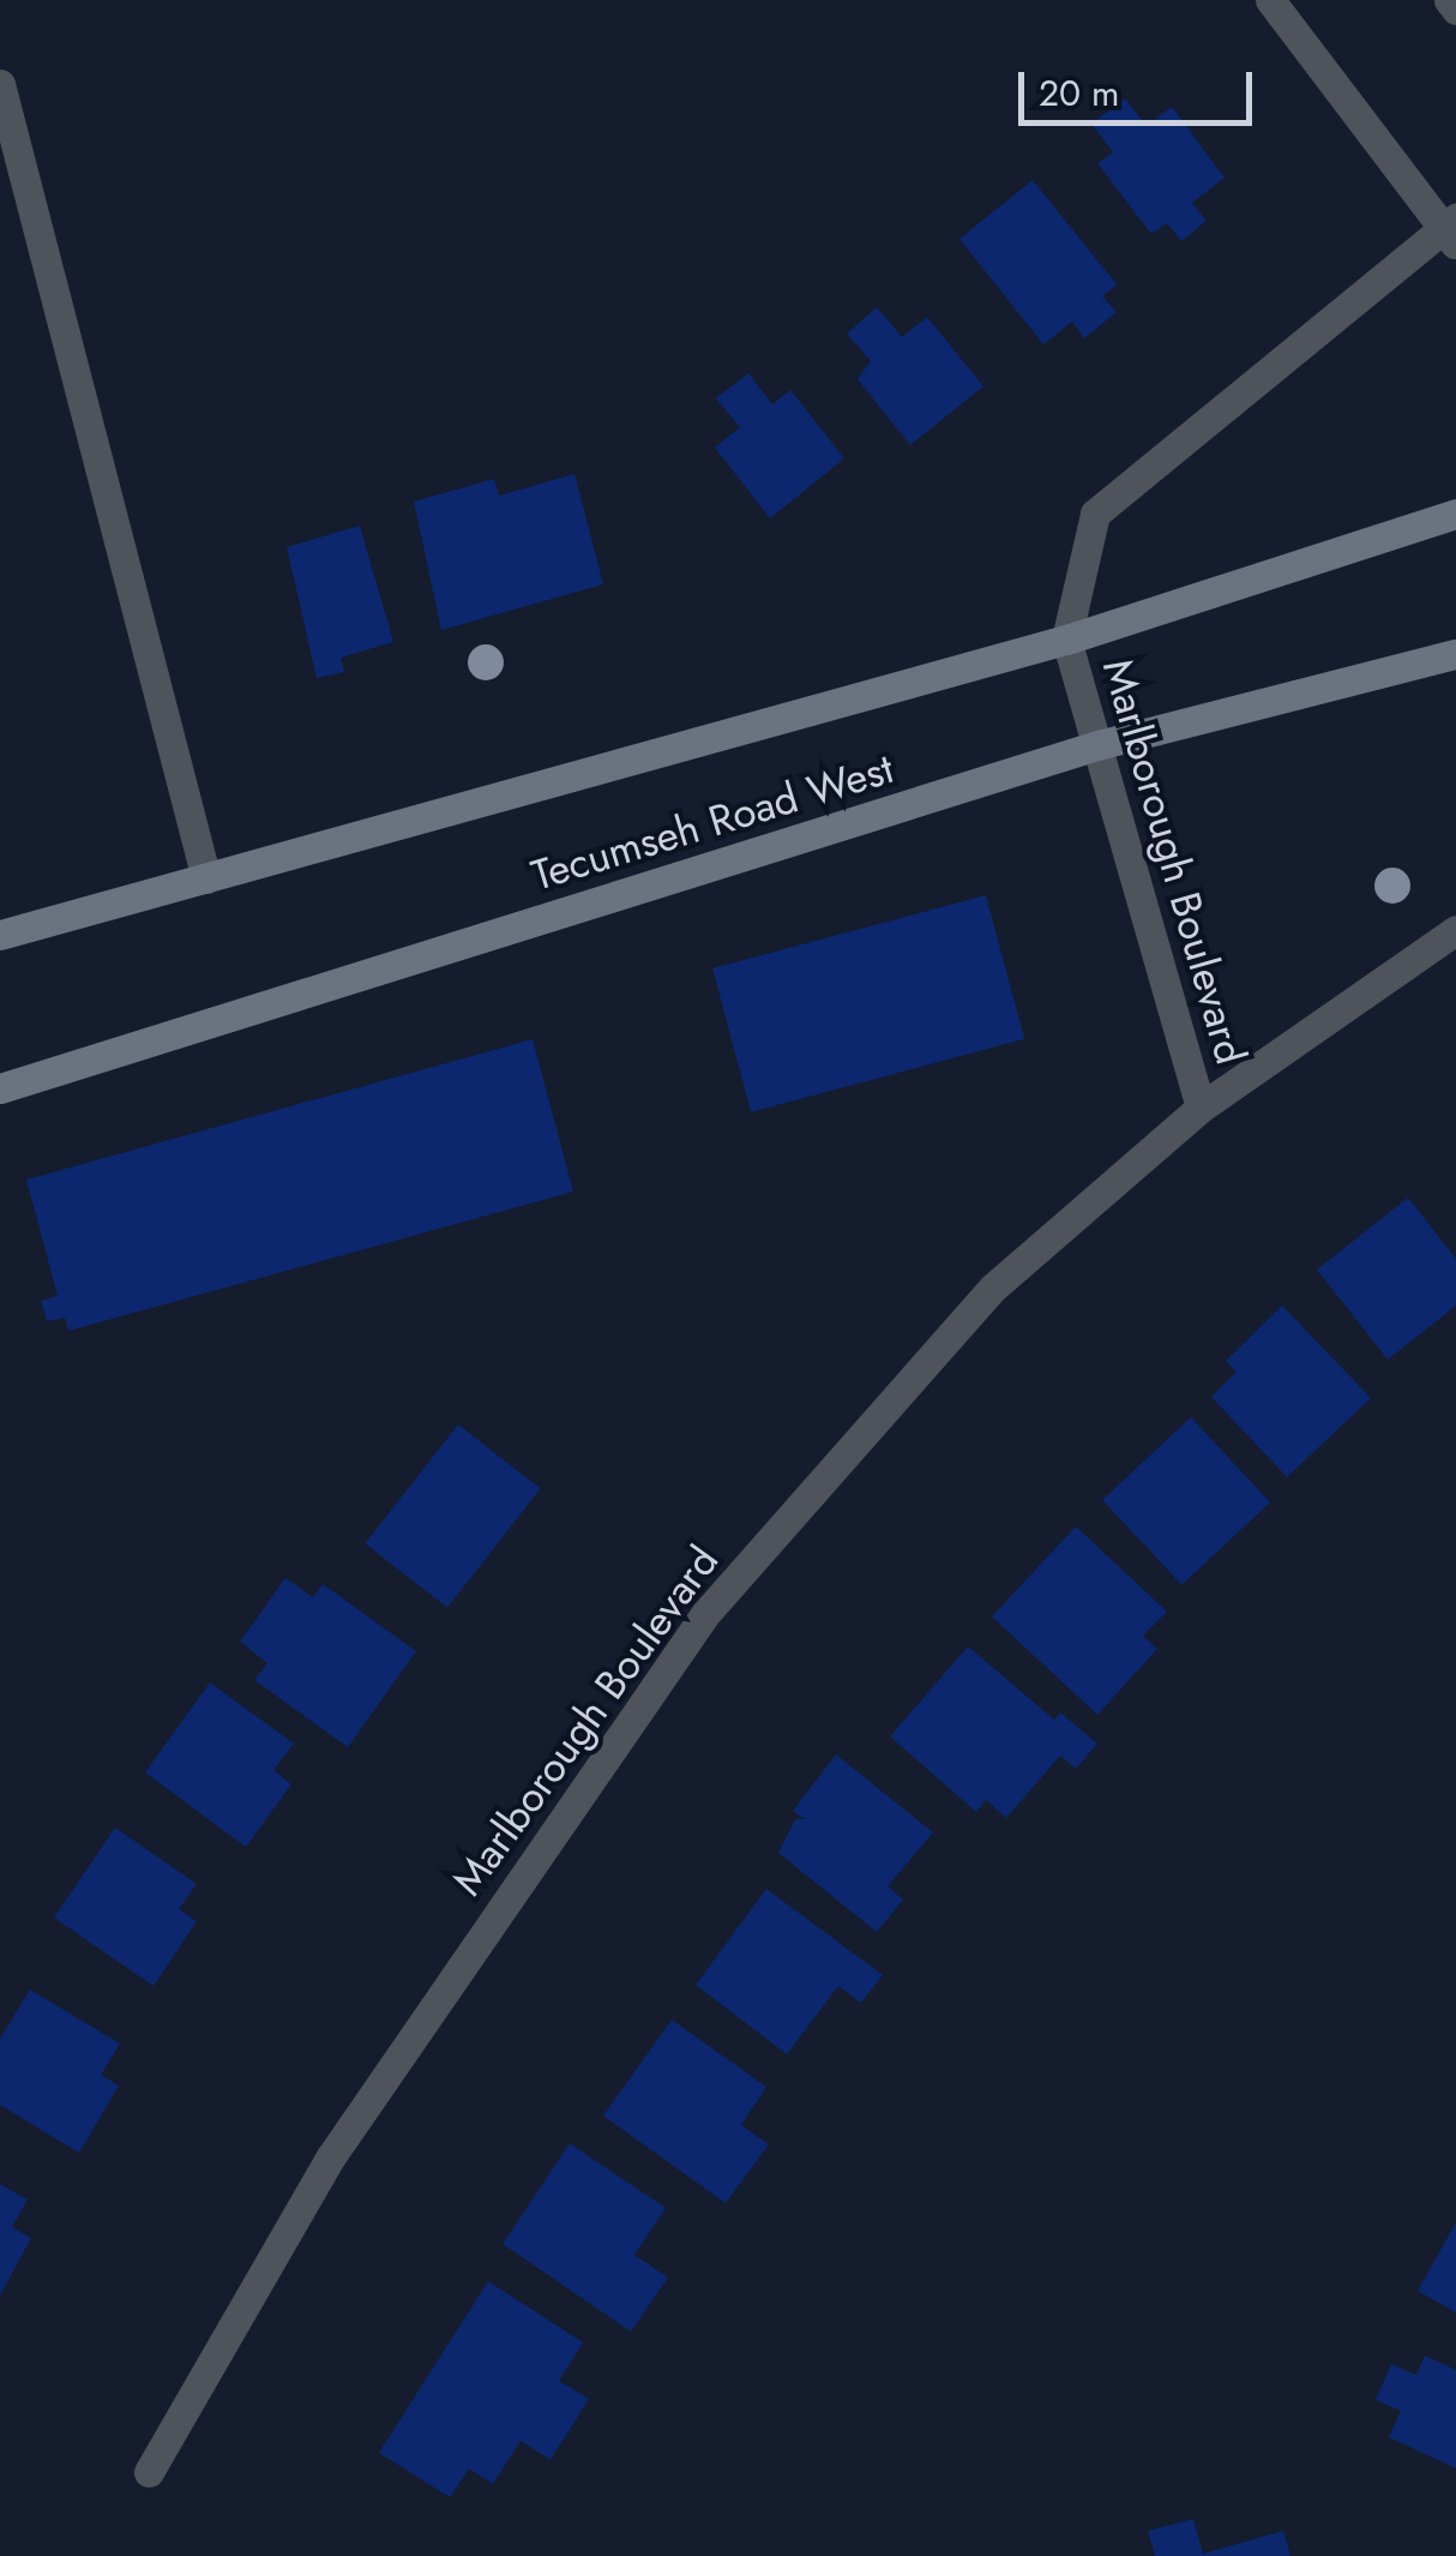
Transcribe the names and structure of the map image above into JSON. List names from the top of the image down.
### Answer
{
  "streets": {
    "main road": ["Tecumseh Road West"],
    "street": ["Marlborough Boulevard"]
  },
  "crossings": [
    ["Tecumseh Road West", "Marlborough Boulevard"]
  ],
  "scale_bar": "20 m"
}
